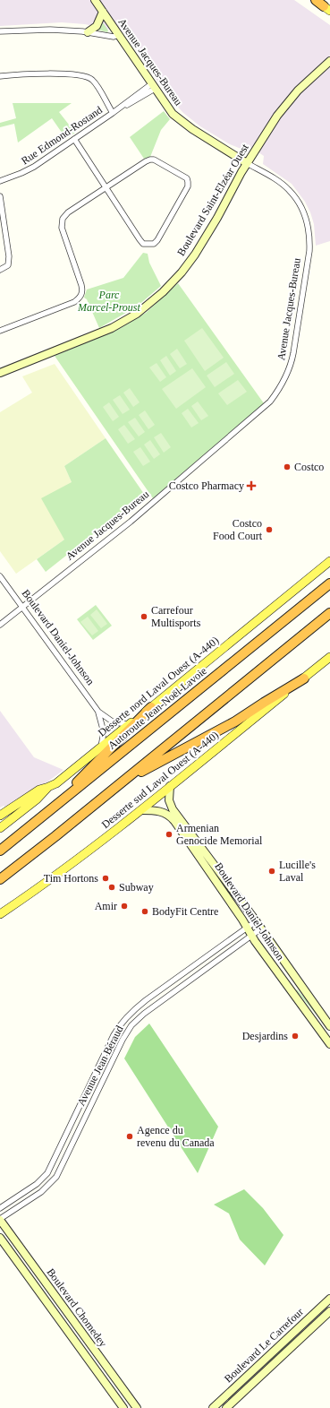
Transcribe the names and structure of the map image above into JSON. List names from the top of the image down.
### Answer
{
  "streets": {
    "highway": ["Autoroute Jean-Noël-Lavoie"],
    "main road": ["Desserte nord Laval Ouest (A-440)", "Desserte sud Laval Ouest (A-440)"],
    "street": [
      "Avenue Jacques-Bureau",
      "Rue Edmond-Rostand",
      "Boulevard Saint-Elzéar Ouest",
      "Boulevard Daniel-Johnson",
      "Avenue Jean Béraud",
      "Boulevard Chomedey",
      "Boulevard Le Carrefour"
    ]
  },
  "crossings": [
    ["Avenue Jacques-Bureau", "Rue Edmond-Rostand"],
    ["Avenue Jacques-Bureau", "Boulevard Saint-Elzéar Ouest"],
    ["Avenue Jacques-Bureau", "Boulevard Daniel-Johnson"],
    ["Boulevard Daniel-Johnson", "Desserte nord Laval Ouest (A-440)"],
    ["Boulevard Daniel-Johnson", "Desserte sud Laval Ouest (A-440)"],
    ["Boulevard Daniel-Johnson", "Avenue Jean Béraud"],
    ["Avenue Jean Béraud", "Boulevard Chomedey"]
  ],
  "parks": ["Parc Marcel-Proust"],
  "places": {
    "other": [
      "Costco",
      "Costco Food Court",
      "Carrefour Multisports",
      "Armenian Genocide Memorial",
      "Lucille's Laval",
      "Tim Hortons",
      "Subway",
      "Amir",
      "BodyFit Centre",
      "Desjardins",
      "Agence du revenu du Canada"
    ],
    "health": ["Costco Pharmacy"]
  }
}
